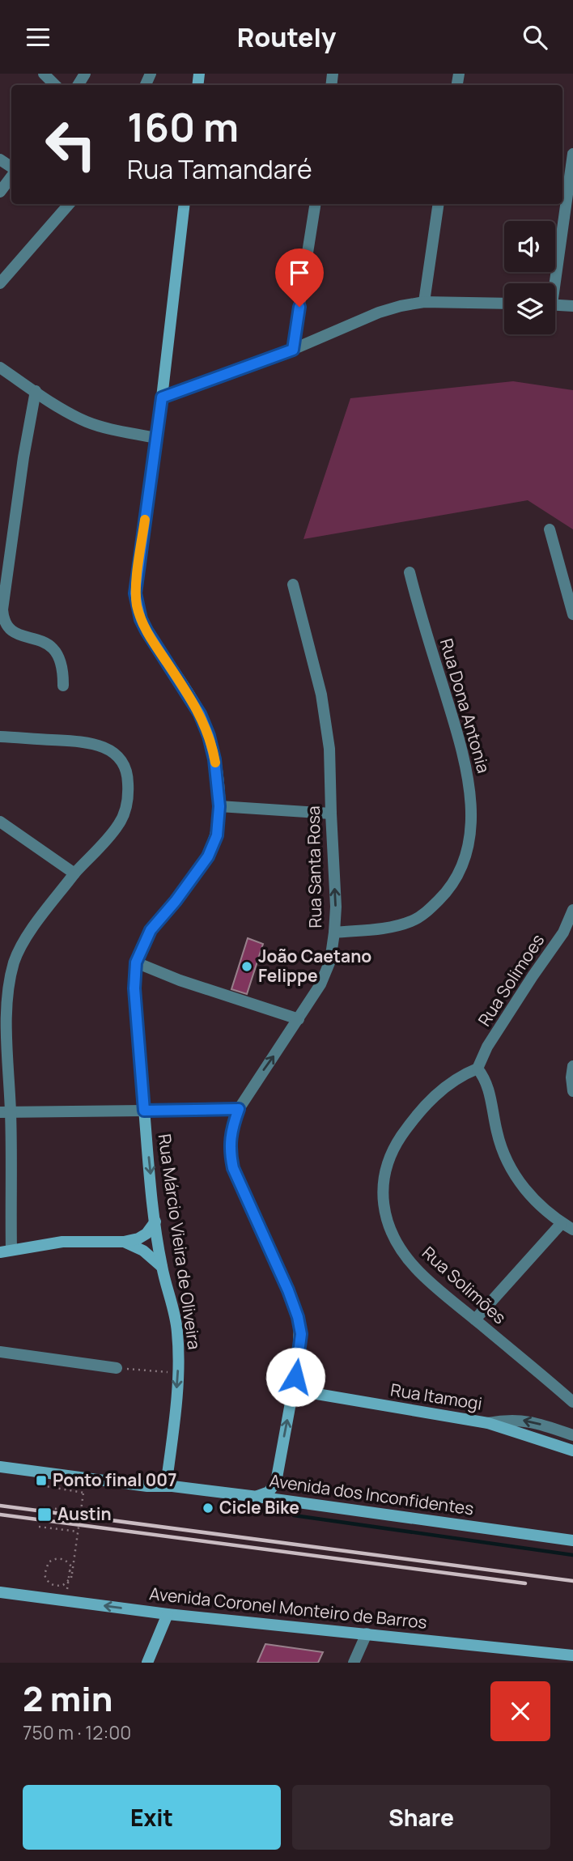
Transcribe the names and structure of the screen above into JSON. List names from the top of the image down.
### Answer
{
  "streets": {
    "main road": [
      "Rua Santa Rosa",
      "Rua Márcio Vieira de Oliveira",
      "Rua Itamogi",
      "Avenida dos Inconfidentes",
      "Avenida Coronel Monteiro de Barros"
    ],
    "street": ["Rua Dona Antonia", "Rua Solimoes", "Rua Solimões"]
  },
  "crossings": [
    ["Rua Dona Antonia", "Rua Santa Rosa"],
    ["Rua Santa Rosa", "Rua Itamogi"],
    ["Rua Solimoes", "Rua Solimões"],
    ["Rua Márcio Vieira de Oliveira", "Avenida dos Inconfidentes"]
  ],
  "places": {
    "other": ["João Caetano Felippe", "Cicle Bike"],
    "transit": ["Ponto final 007", "Austin"]
  },
  "page": {
    "header": "Routely",
    "turn": ["160 m", "Rua Tamandaré"],
    "heading": ["2 min", "750 m · 12:00"],
    "buttons": ["Exit", "Share"]
  }
}
